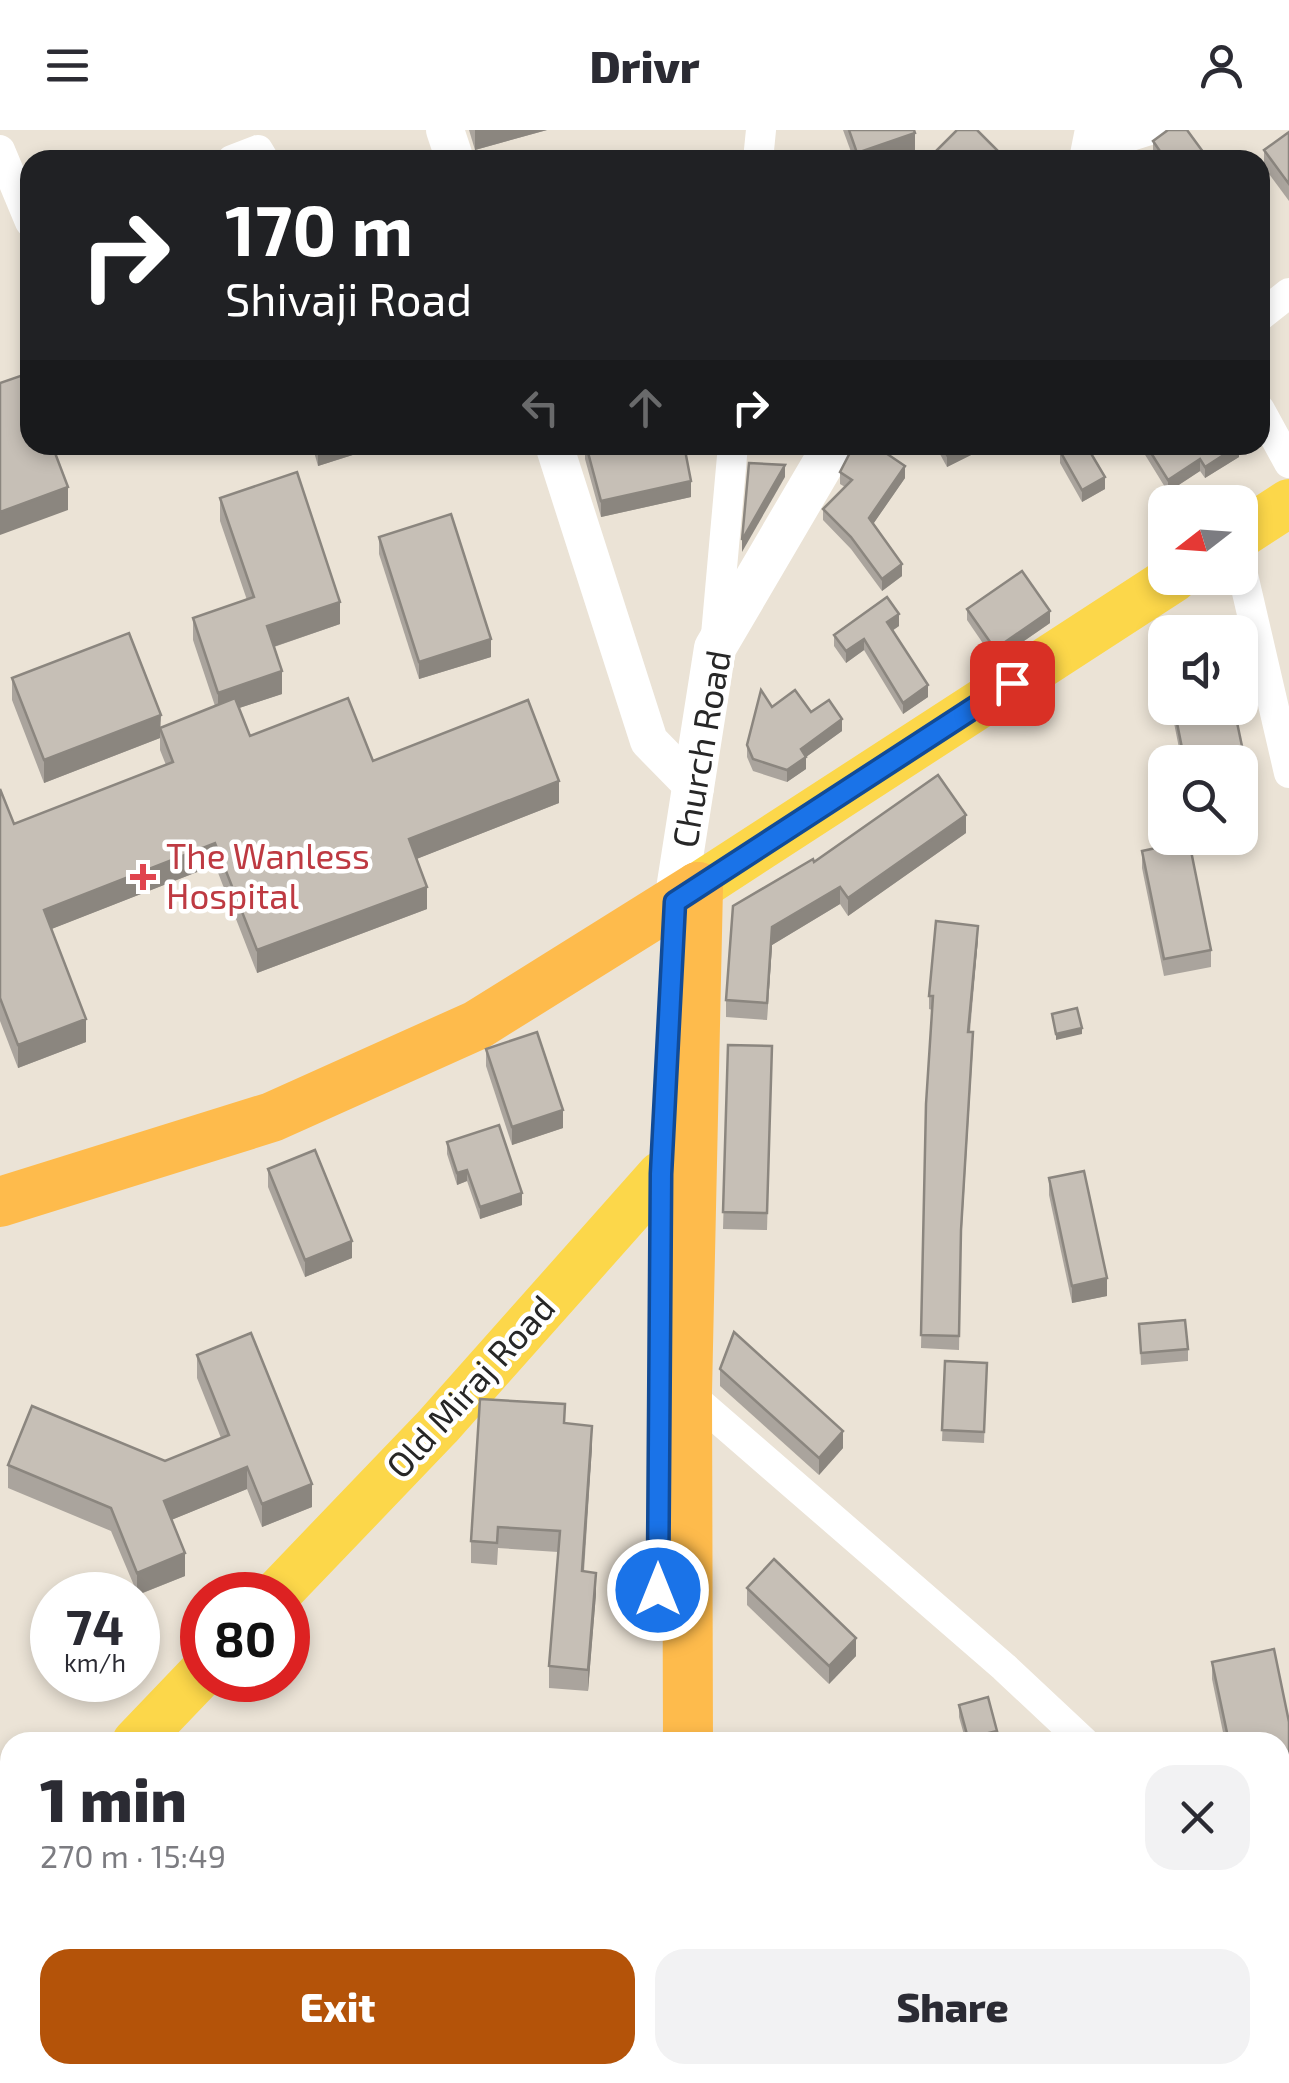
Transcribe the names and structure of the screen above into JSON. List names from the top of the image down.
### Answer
{
  "streets": {
    "main road": ["Church Road", "Old Miraj Road"]
  },
  "places": {
    "health": ["The Wanless Hospital"]
  },
  "north": "left",
  "page": {
    "header": "Drivr",
    "turn": ["170 m", "Shivaji Road"],
    "speed": "74 km/h",
    "limit": "80",
    "heading": ["1 min", "270 m · 15:49"],
    "buttons": ["Exit", "Share"]
  }
}
